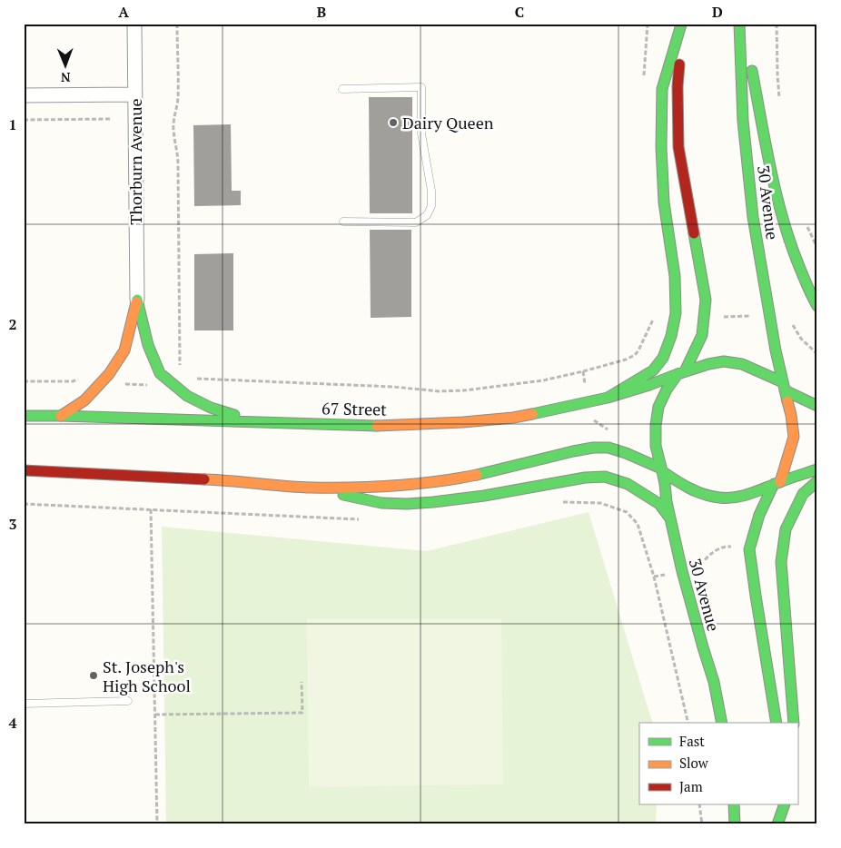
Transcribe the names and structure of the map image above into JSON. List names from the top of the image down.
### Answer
{
  "streets": {
    "main road": ["30 Avenue", "67 Street"],
    "street": ["Thorburn Avenue"]
  },
  "crossings": [
    ["30 Avenue", "67 Street"]
  ],
  "places": ["Dairy Queen", "St. Joseph's High School"],
  "legend": ["Fast", "Slow", "Jam"],
  "north": "bottom",
  "grid": {
    "columns": [
      "A",
      "B",
      "C",
      "D"
    ],
    "rows": [
      "1",
      "2",
      "3",
      "4"
    ]
  }
}
